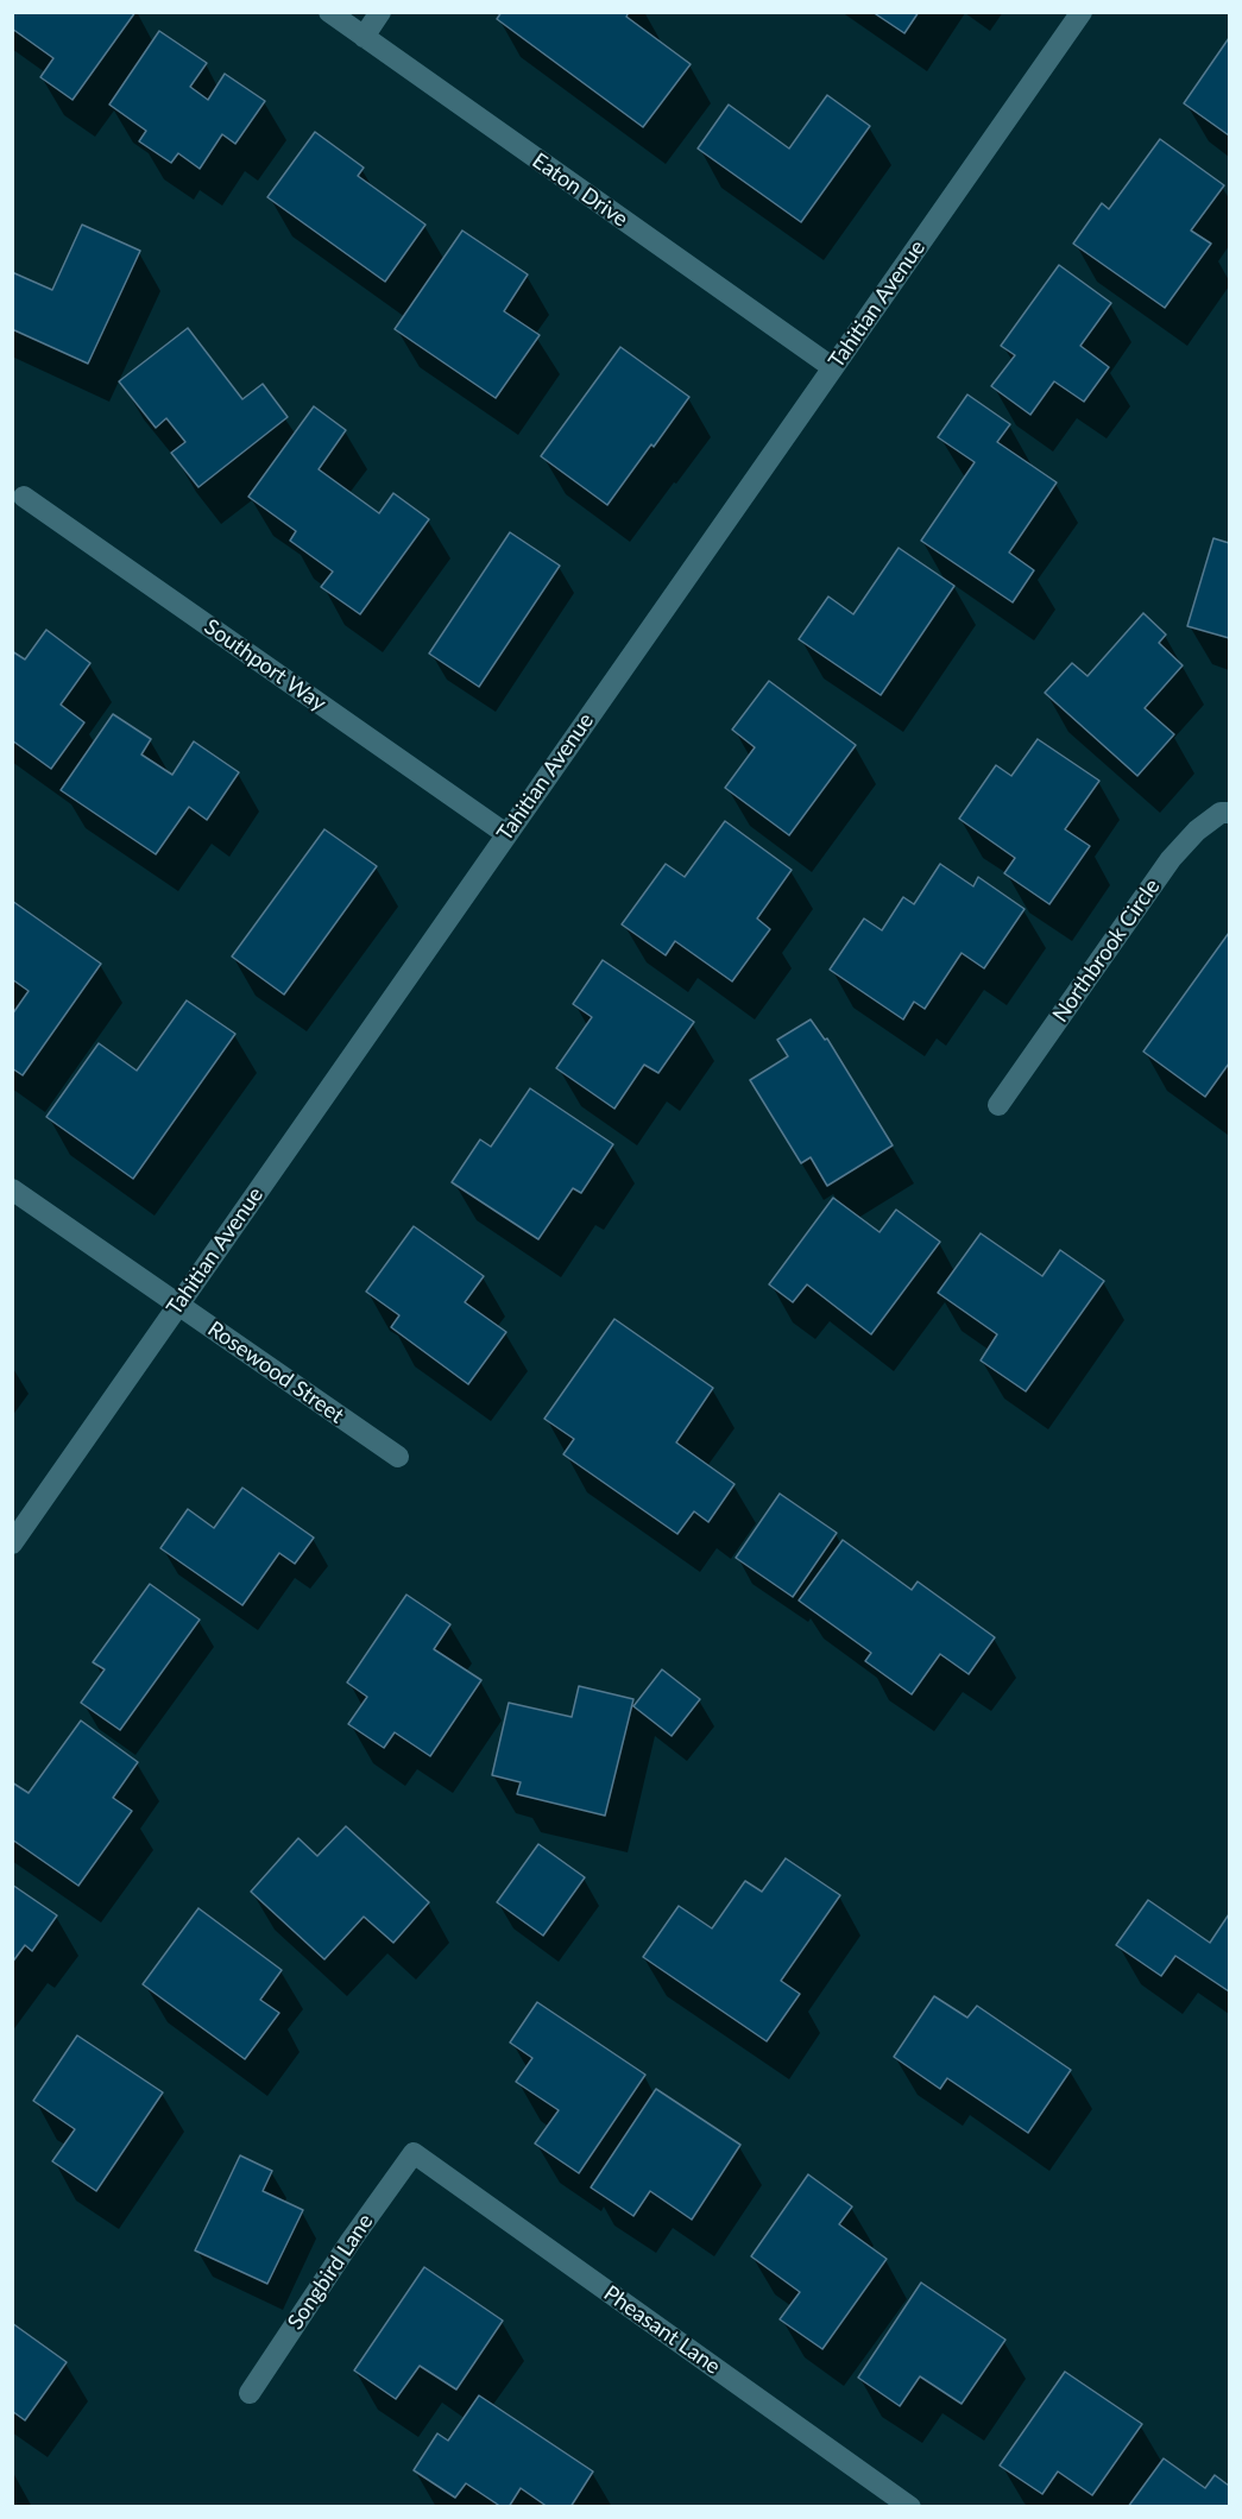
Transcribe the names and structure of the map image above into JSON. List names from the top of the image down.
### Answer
{
  "streets": {
    "street": [
      "Eaton Drive",
      "Tahitian Avenue",
      "Southport Way",
      "Northbrook Circle",
      "Rosewood Street",
      "Songbird Lane",
      "Pheasant Lane"
    ]
  },
  "crossings": [
    ["Eaton Drive", "Tahitian Avenue"],
    ["Tahitian Avenue", "Southport Way"],
    ["Tahitian Avenue", "Rosewood Street"],
    ["Songbird Lane", "Pheasant Lane"]
  ]
}
